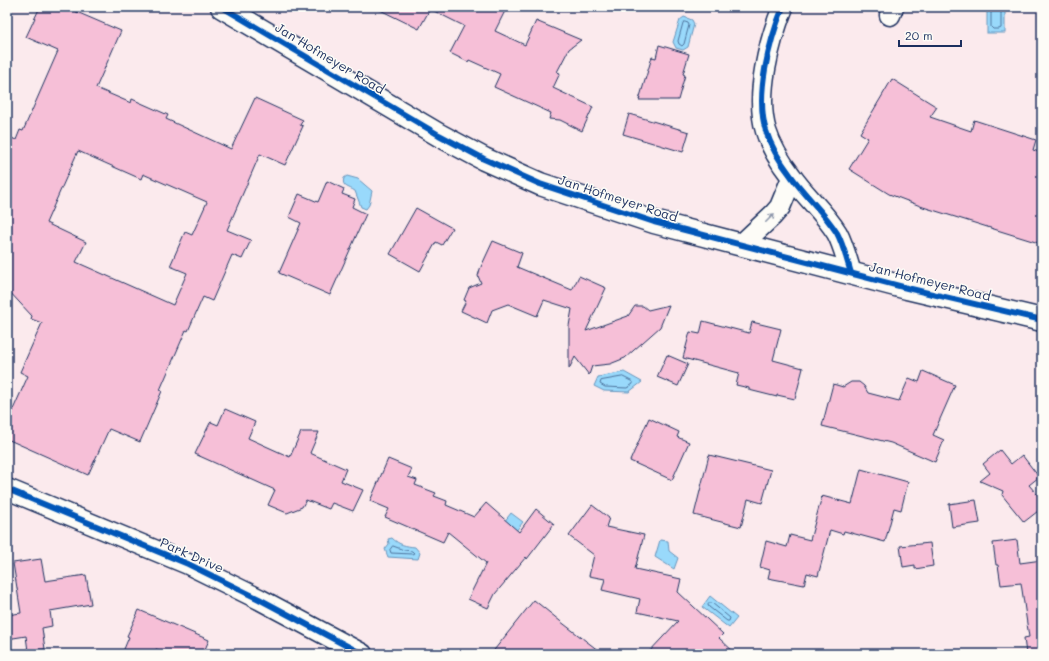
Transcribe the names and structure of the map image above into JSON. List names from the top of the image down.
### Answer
{
  "streets": {
    "street": ["Jan Hofmeyer Road", "Park Drive"]
  },
  "scale_bar": "20 m"
}
